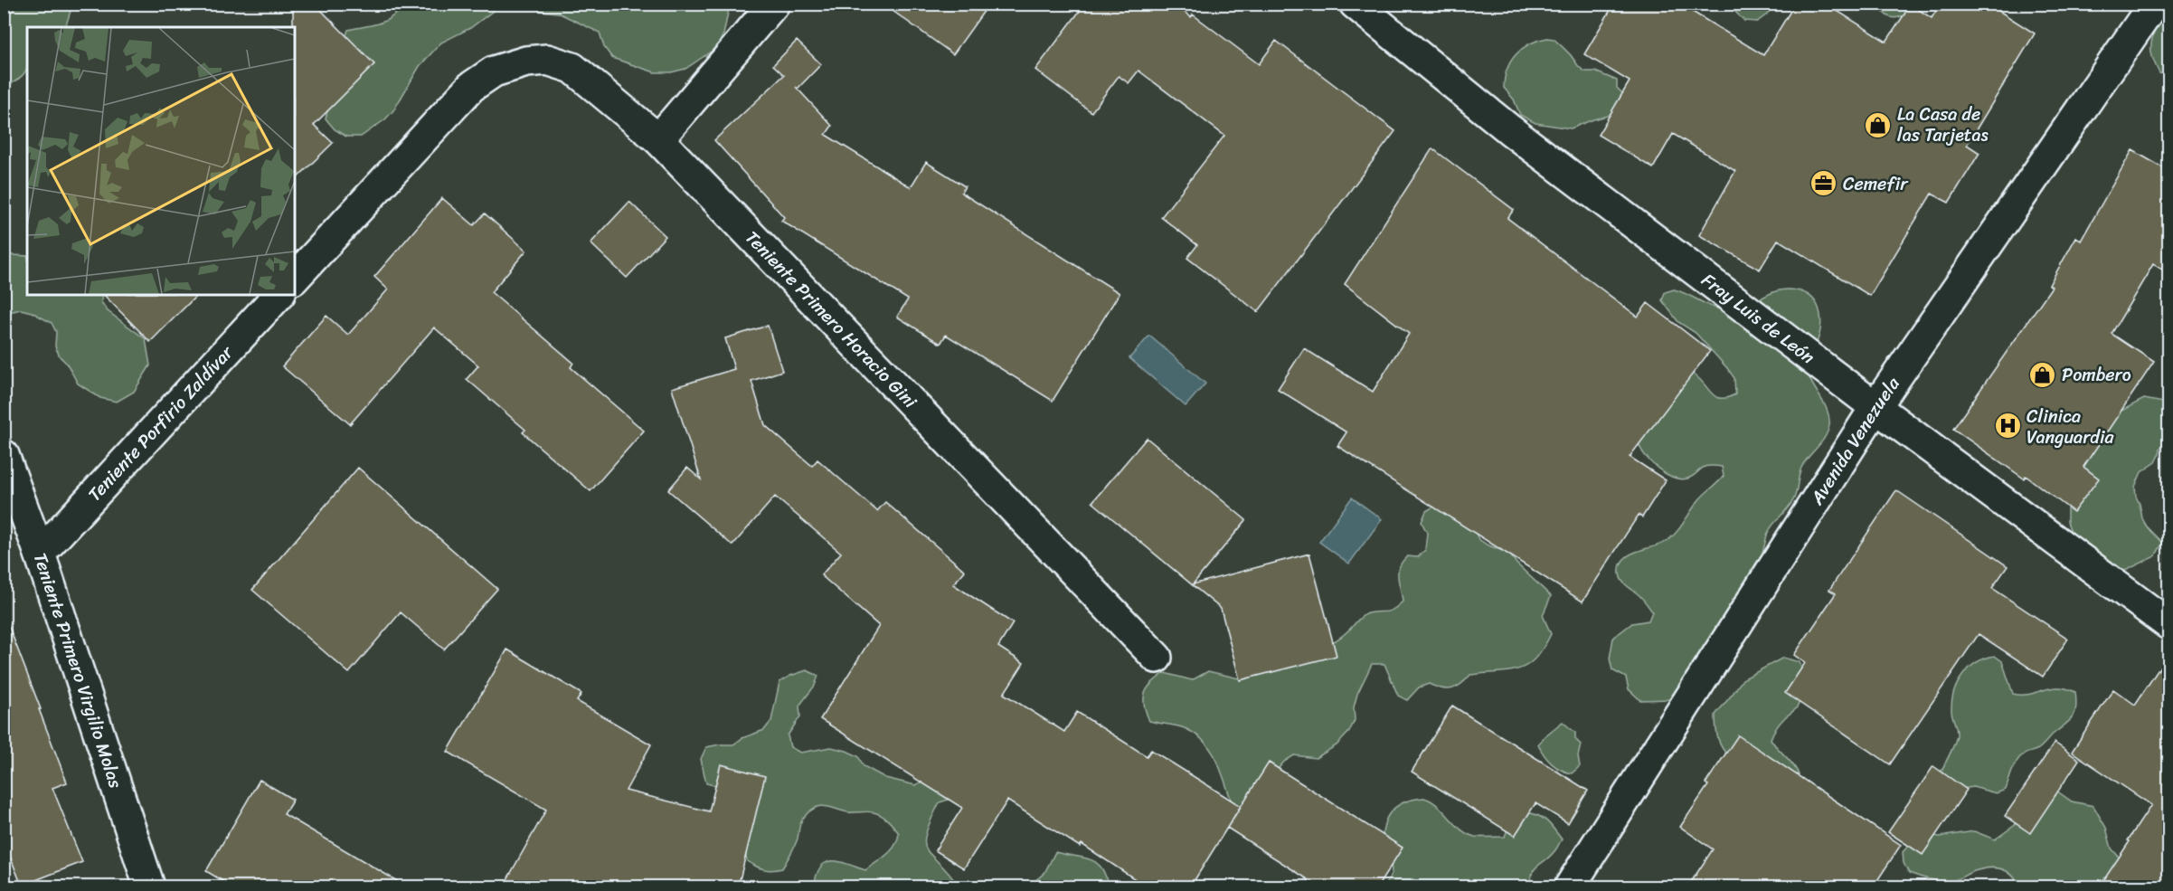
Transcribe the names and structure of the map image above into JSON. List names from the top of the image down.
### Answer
{
  "streets": {
    "street": [
      "Teniente Primero Horacio Gini",
      "Fray Luis de León",
      "Teniente Porfirio Zaldívar",
      "Avenida Venezuela",
      "Teniente Primero Virgilio Molas"
    ]
  },
  "crossings": [
    ["Fray Luis de León", "Avenida Venezuela"],
    ["Teniente Porfirio Zaldívar", "Teniente Primero Virgilio Molas"]
  ],
  "places": {
    "shop": ["La Casa de las Tarjetas", "Pombero"],
    "office": ["Cemefir"],
    "hospital": ["Clinica Vanguardia"]
  }
}
